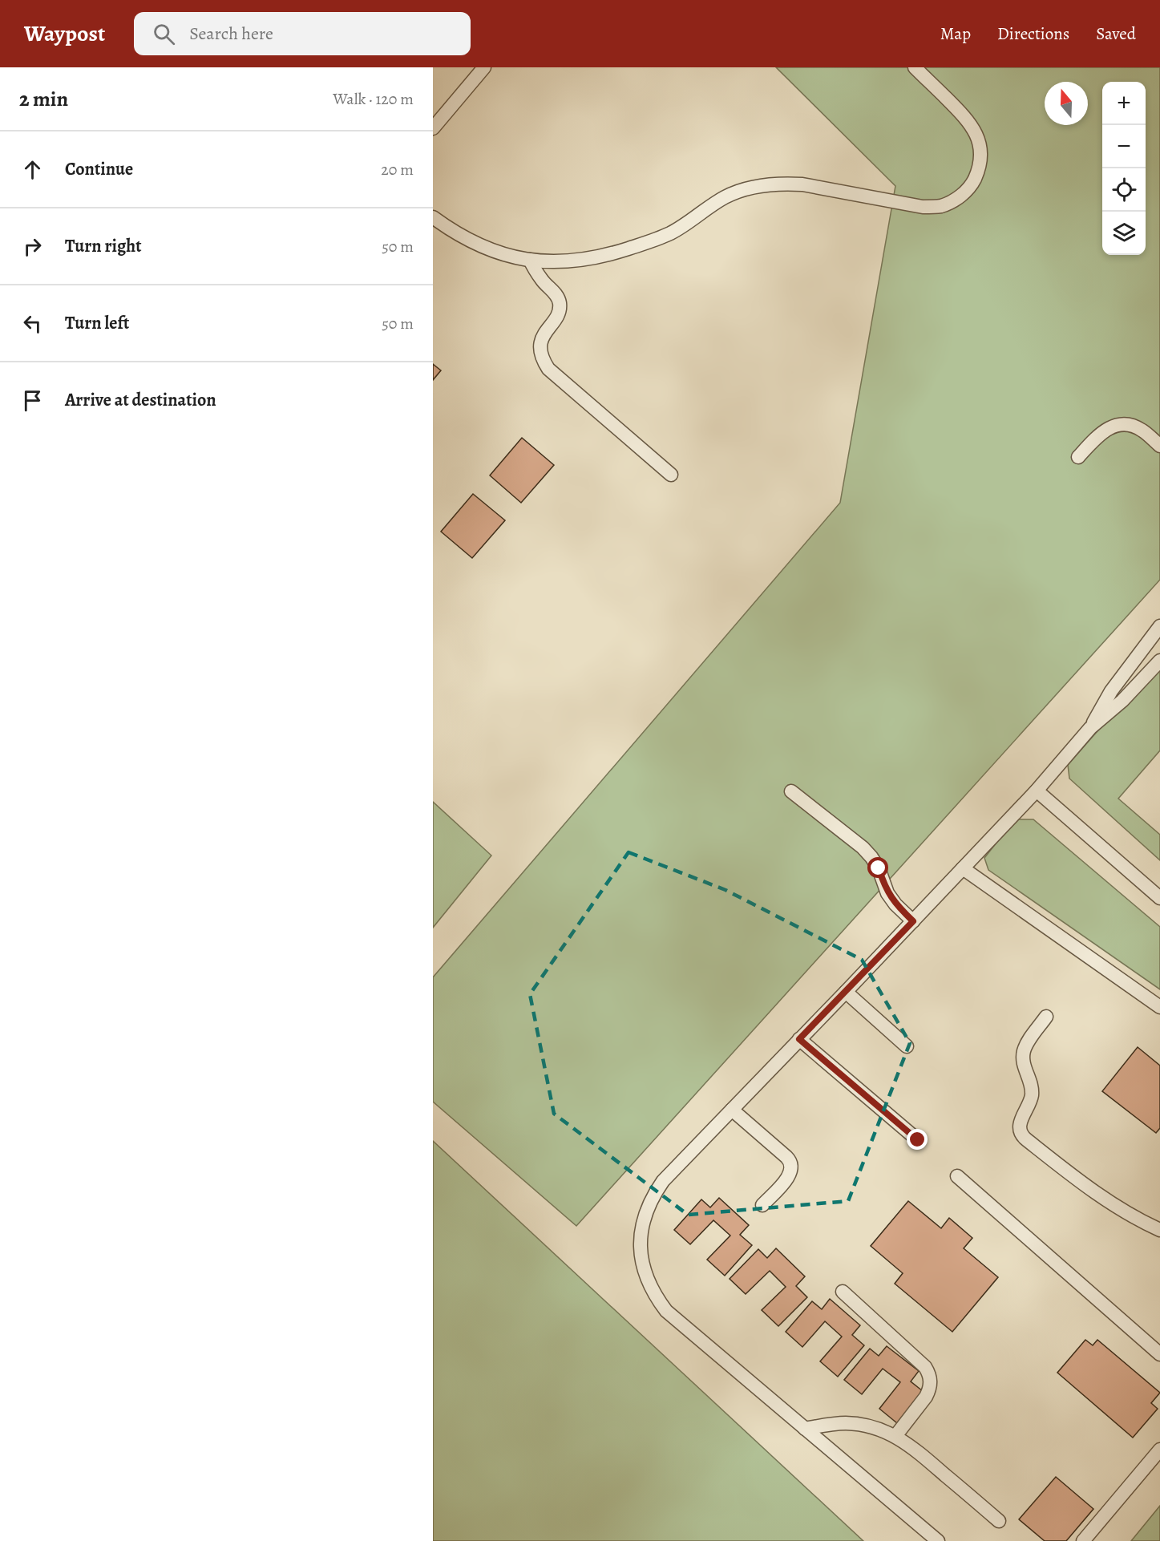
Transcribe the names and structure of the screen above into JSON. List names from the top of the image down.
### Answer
{
  "north": "top",
  "page": {
    "header": "Waypost",
    "search": "Search here",
    "nav": ["Map", "Directions", "Saved"],
    "heading": ["2 min", "Walk · 120 m"],
    "map_buttons": ["+", "−"],
    "list": [
      ["Continue", "20 m"],
      ["Turn right", "50 m"],
      ["Turn left", "50 m"],
      "Arrive at destination"
    ]
  }
}
